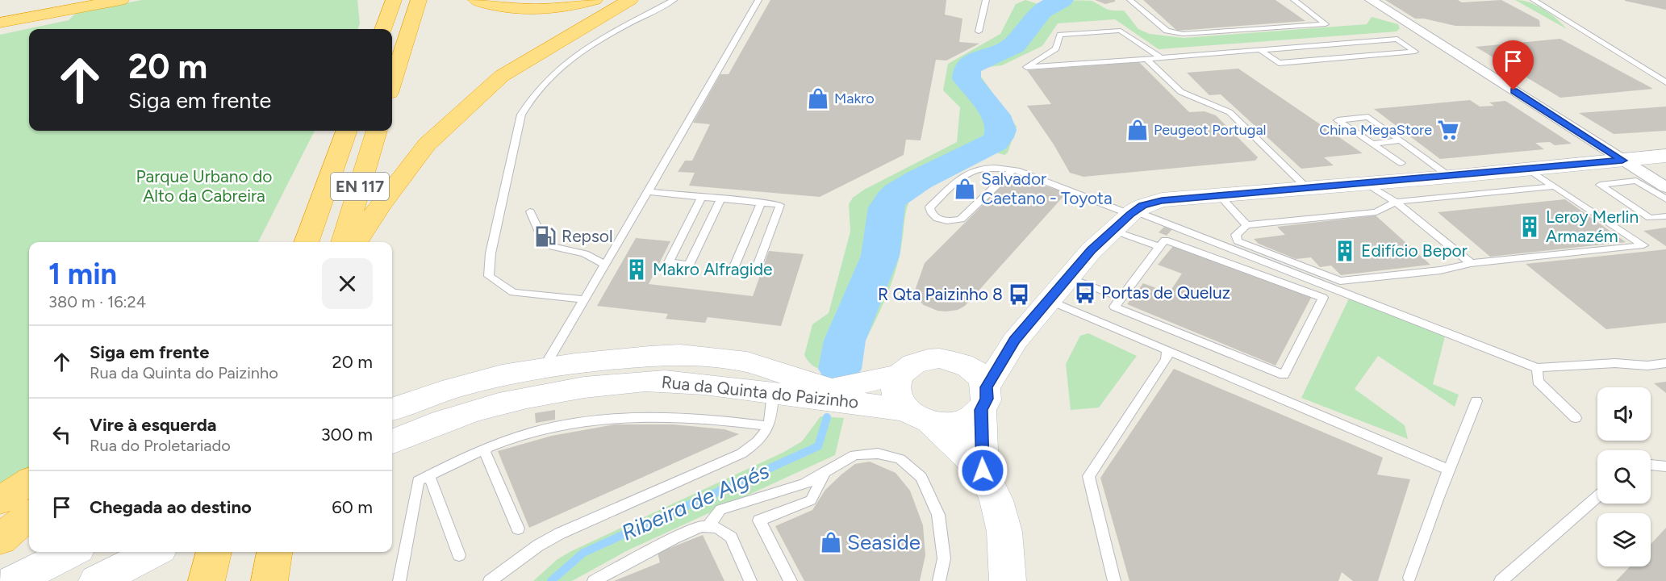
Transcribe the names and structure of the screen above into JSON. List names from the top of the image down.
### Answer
{
  "streets": {
    "highway": ["EN 117"],
    "street": ["Rua da Quinta do Paizinho"]
  },
  "water": ["Ribeira de Algés"],
  "parks": ["Parque Urbano do Alto da Cabreira"],
  "places": {
    "shop": [
      "Makro",
      "Peugeot Portugal",
      "Salvador Caetano - Toyota",
      "Seaside"
    ],
    "supermarket": ["China MegaStore"],
    "building": ["Leroy Merlin Armazém", "Edifício Bepor", "Makro Alfragide"],
    "fuel station": ["Repsol"],
    "bus stop": ["Portas de Queluz", "R Qta Paizinho 8"]
  },
  "page": {
    "turn": ["20 m", "Siga em frente"],
    "heading": ["1 min", "380 m · 16:24"],
    "list": [
      {
        "name": "Siga em frente",
        "note": "Rua da Quinta do Paizinho",
        "value": "20 m"
      },
      {
        "name": "Vire à esquerda",
        "note": "Rua do Proletariado",
        "value": "300 m"
      },
      {
        "name": "Chegada ao destino",
        "value": "60 m"
      }
    ]
  }
}
